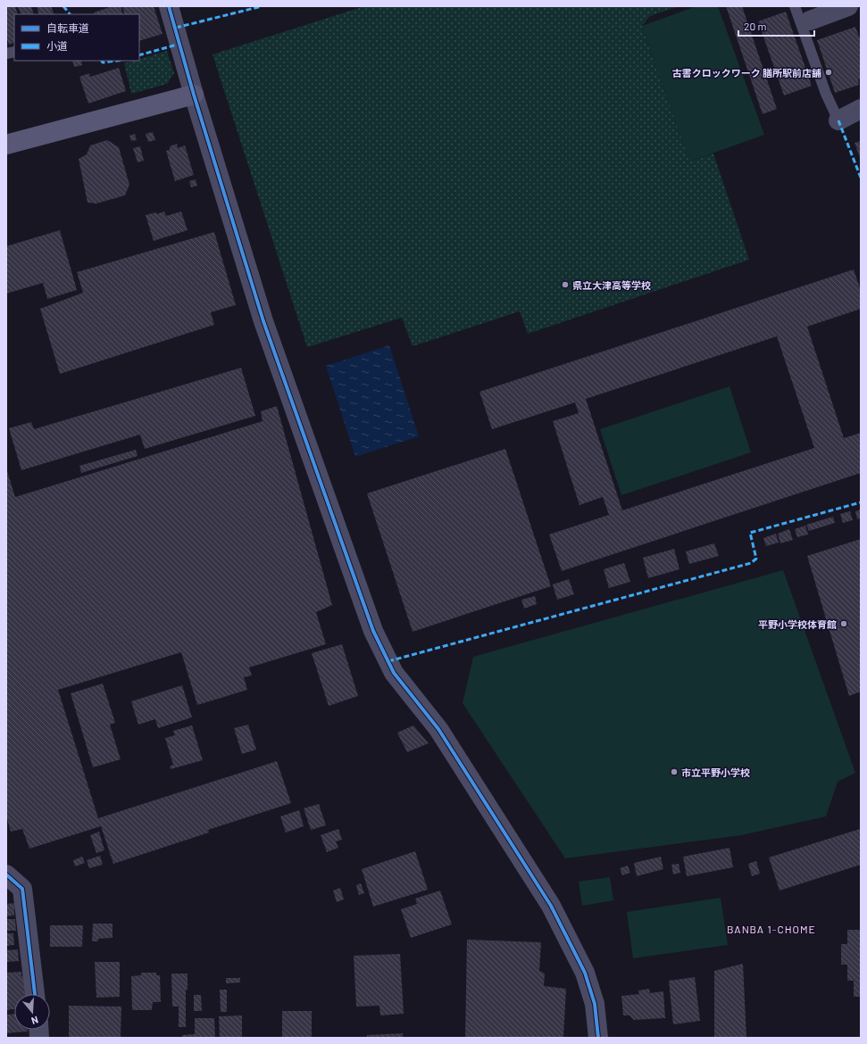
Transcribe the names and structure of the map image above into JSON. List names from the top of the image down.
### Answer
{
  "districts": ["BANBA 1-CHOME"],
  "places": [
    "古書クロックワーク 膳所駅前店舗",
    "県立大津高等学校",
    "平野小学校体育館",
    "市立平野小学校"
  ],
  "legend": ["自転車道", "小道"],
  "scale_bar": "20 m",
  "north": "bottom"
}
